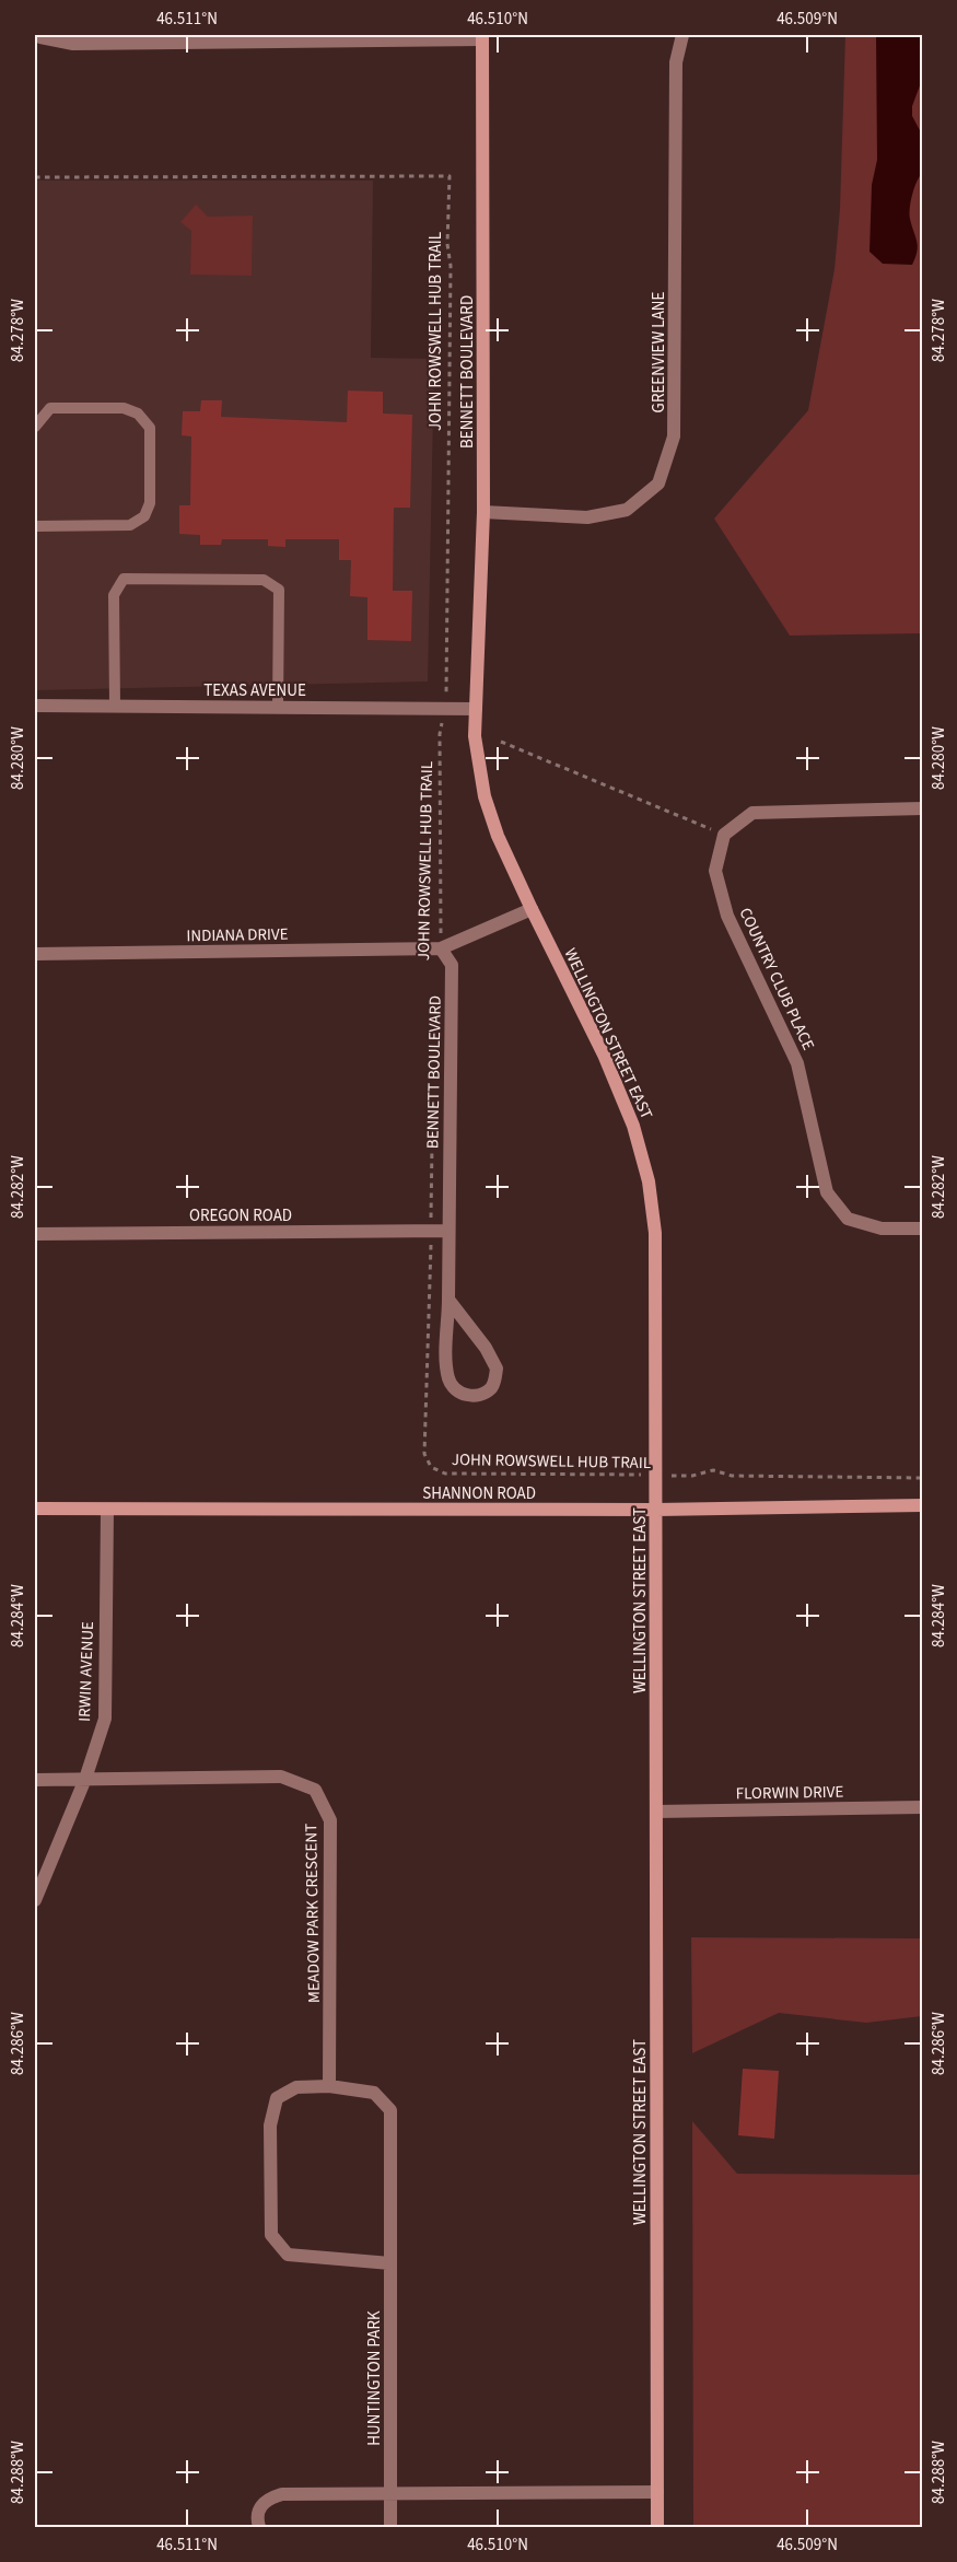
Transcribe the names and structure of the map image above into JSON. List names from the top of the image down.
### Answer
{
  "streets": {
    "main road": ["BENNETT BOULEVARD", "WELLINGTON STREET EAST", "SHANNON ROAD"],
    "street": [
      "GREENVIEW LANE",
      "TEXAS AVENUE",
      "INDIANA DRIVE",
      "COUNTRY CLUB PLACE",
      "OREGON ROAD",
      "IRWIN AVENUE",
      "FLORWIN DRIVE",
      "MEADOW PARK CRESCENT",
      "HUNTINGTON PARK"
    ],
    "path": ["JOHN ROWSWELL HUB TRAIL"]
  },
  "crossings": [
    ["JOHN ROWSWELL HUB TRAIL", "BENNETT BOULEVARD"],
    ["JOHN ROWSWELL HUB TRAIL", "TEXAS AVENUE"],
    ["JOHN ROWSWELL HUB TRAIL", "INDIANA DRIVE"],
    ["JOHN ROWSWELL HUB TRAIL", "WELLINGTON STREET EAST"],
    ["JOHN ROWSWELL HUB TRAIL", "OREGON ROAD"],
    ["GREENVIEW LANE", "BENNETT BOULEVARD"],
    ["BENNETT BOULEVARD", "TEXAS AVENUE"],
    ["BENNETT BOULEVARD", "INDIANA DRIVE"],
    ["BENNETT BOULEVARD", "WELLINGTON STREET EAST"],
    ["BENNETT BOULEVARD", "OREGON ROAD"],
    ["TEXAS AVENUE", "WELLINGTON STREET EAST"],
    ["WELLINGTON STREET EAST", "SHANNON ROAD"],
    ["WELLINGTON STREET EAST", "FLORWIN DRIVE"],
    ["SHANNON ROAD", "IRWIN AVENUE"],
    ["IRWIN AVENUE", "MEADOW PARK CRESCENT"],
    ["MEADOW PARK CRESCENT", "HUNTINGTON PARK"]
  ],
  "coordinates": [
    "46.511°N",
    "46.510°N",
    "46.509°N",
    "84.278°W",
    "84.280°W",
    "84.282°W",
    "84.284°W",
    "84.286°W",
    "84.288°W"
  ]
}
